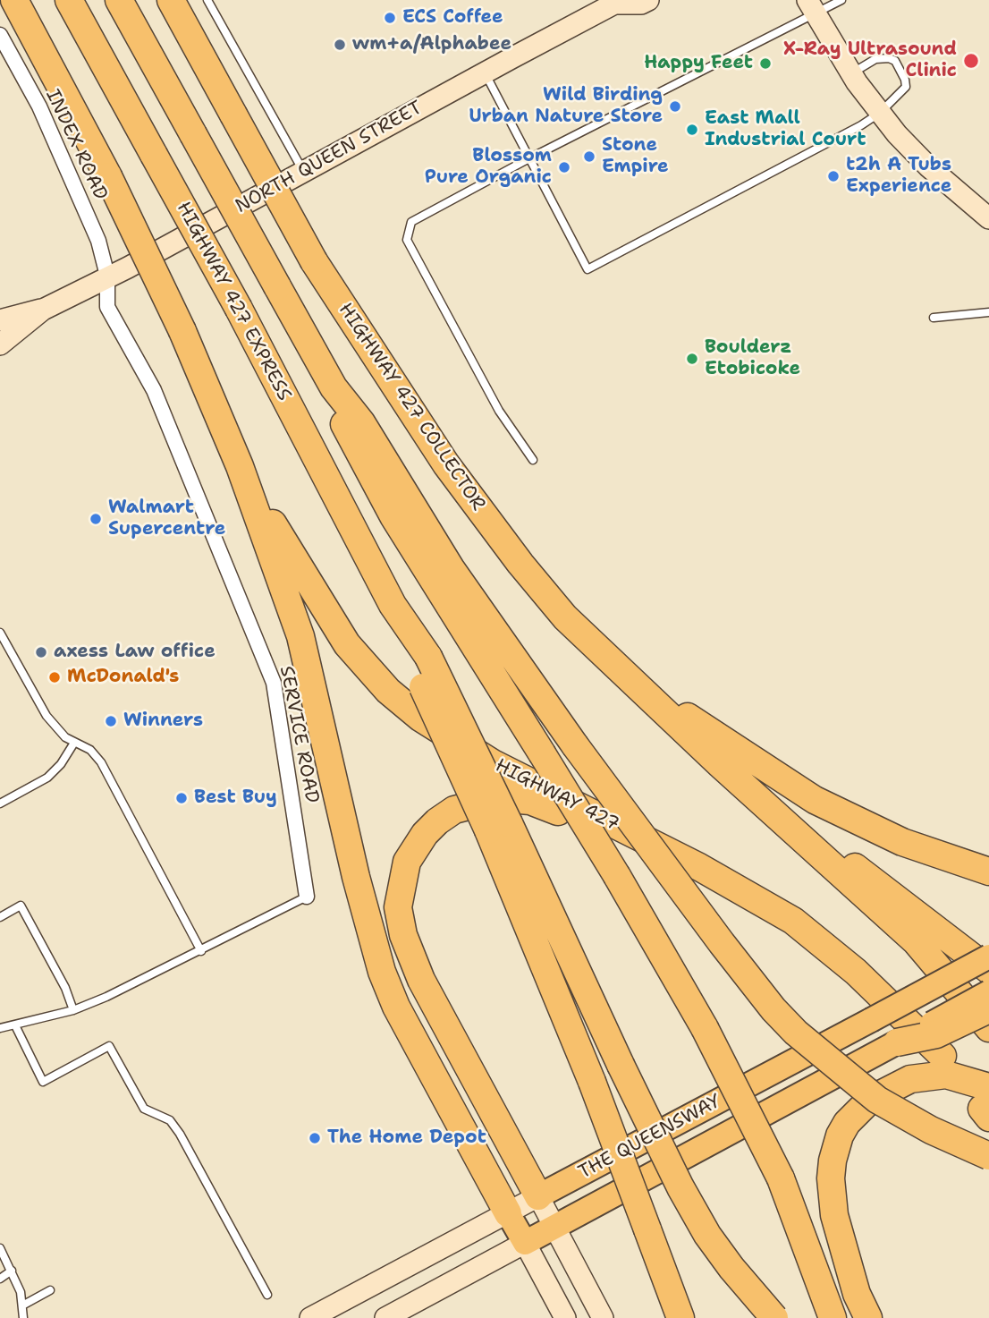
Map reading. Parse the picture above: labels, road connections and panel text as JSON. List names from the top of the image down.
{
  "streets": {
    "highway": ["HIGHWAY 427 EXPRESS", "HIGHWAY 427 COLLECTOR", "HIGHWAY 427"],
    "main road": ["NORTH QUEEN STREET", "THE QUEENSWAY"],
    "street": ["INDEX ROAD", "SERVICE ROAD"]
  },
  "crossings": [
    ["INDEX ROAD", "NORTH QUEEN STREET"],
    ["INDEX ROAD", "SERVICE ROAD"],
    ["NORTH QUEEN STREET", "SERVICE ROAD"]
  ],
  "places": [
    "ECS Coffee",
    "wm+a/Alphabee",
    "X-Ray Ultrasound Clinic",
    "Happy Feet",
    "Wild Birding Urban Nature Store",
    "East Mall Industrial Court",
    "Stone Empire",
    "Blossom Pure Organic",
    "t2h A Tubs Experience",
    "Boulderz Etobicoke",
    "Walmart Supercentre",
    "axess Law office",
    "McDonald's",
    "Winners",
    "Best Buy",
    "The Home Depot"
  ]
}
